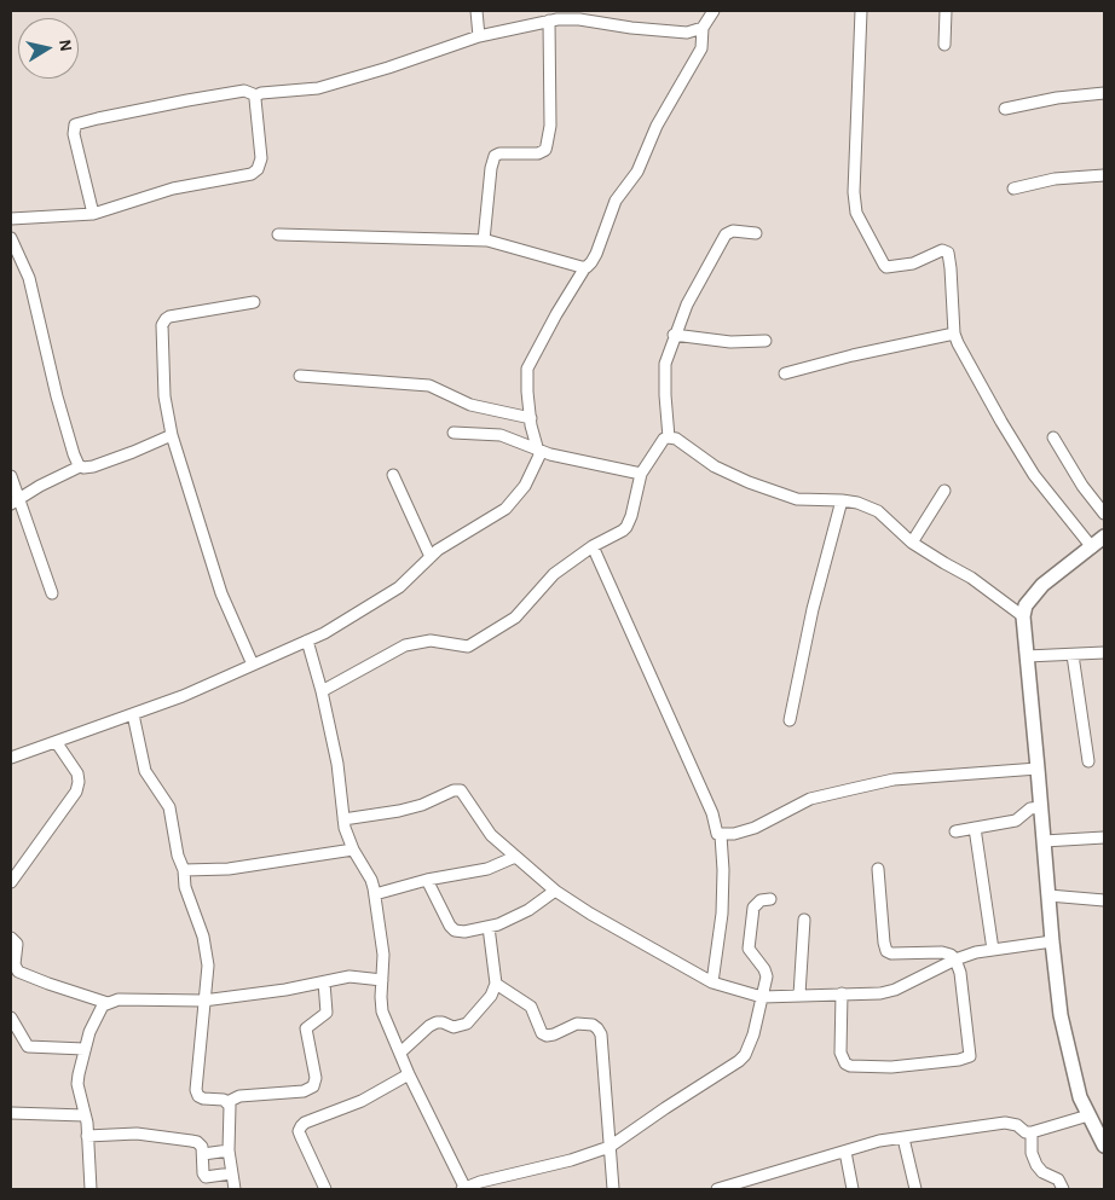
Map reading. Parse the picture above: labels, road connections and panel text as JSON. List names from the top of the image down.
{
  "north": "right"
}
